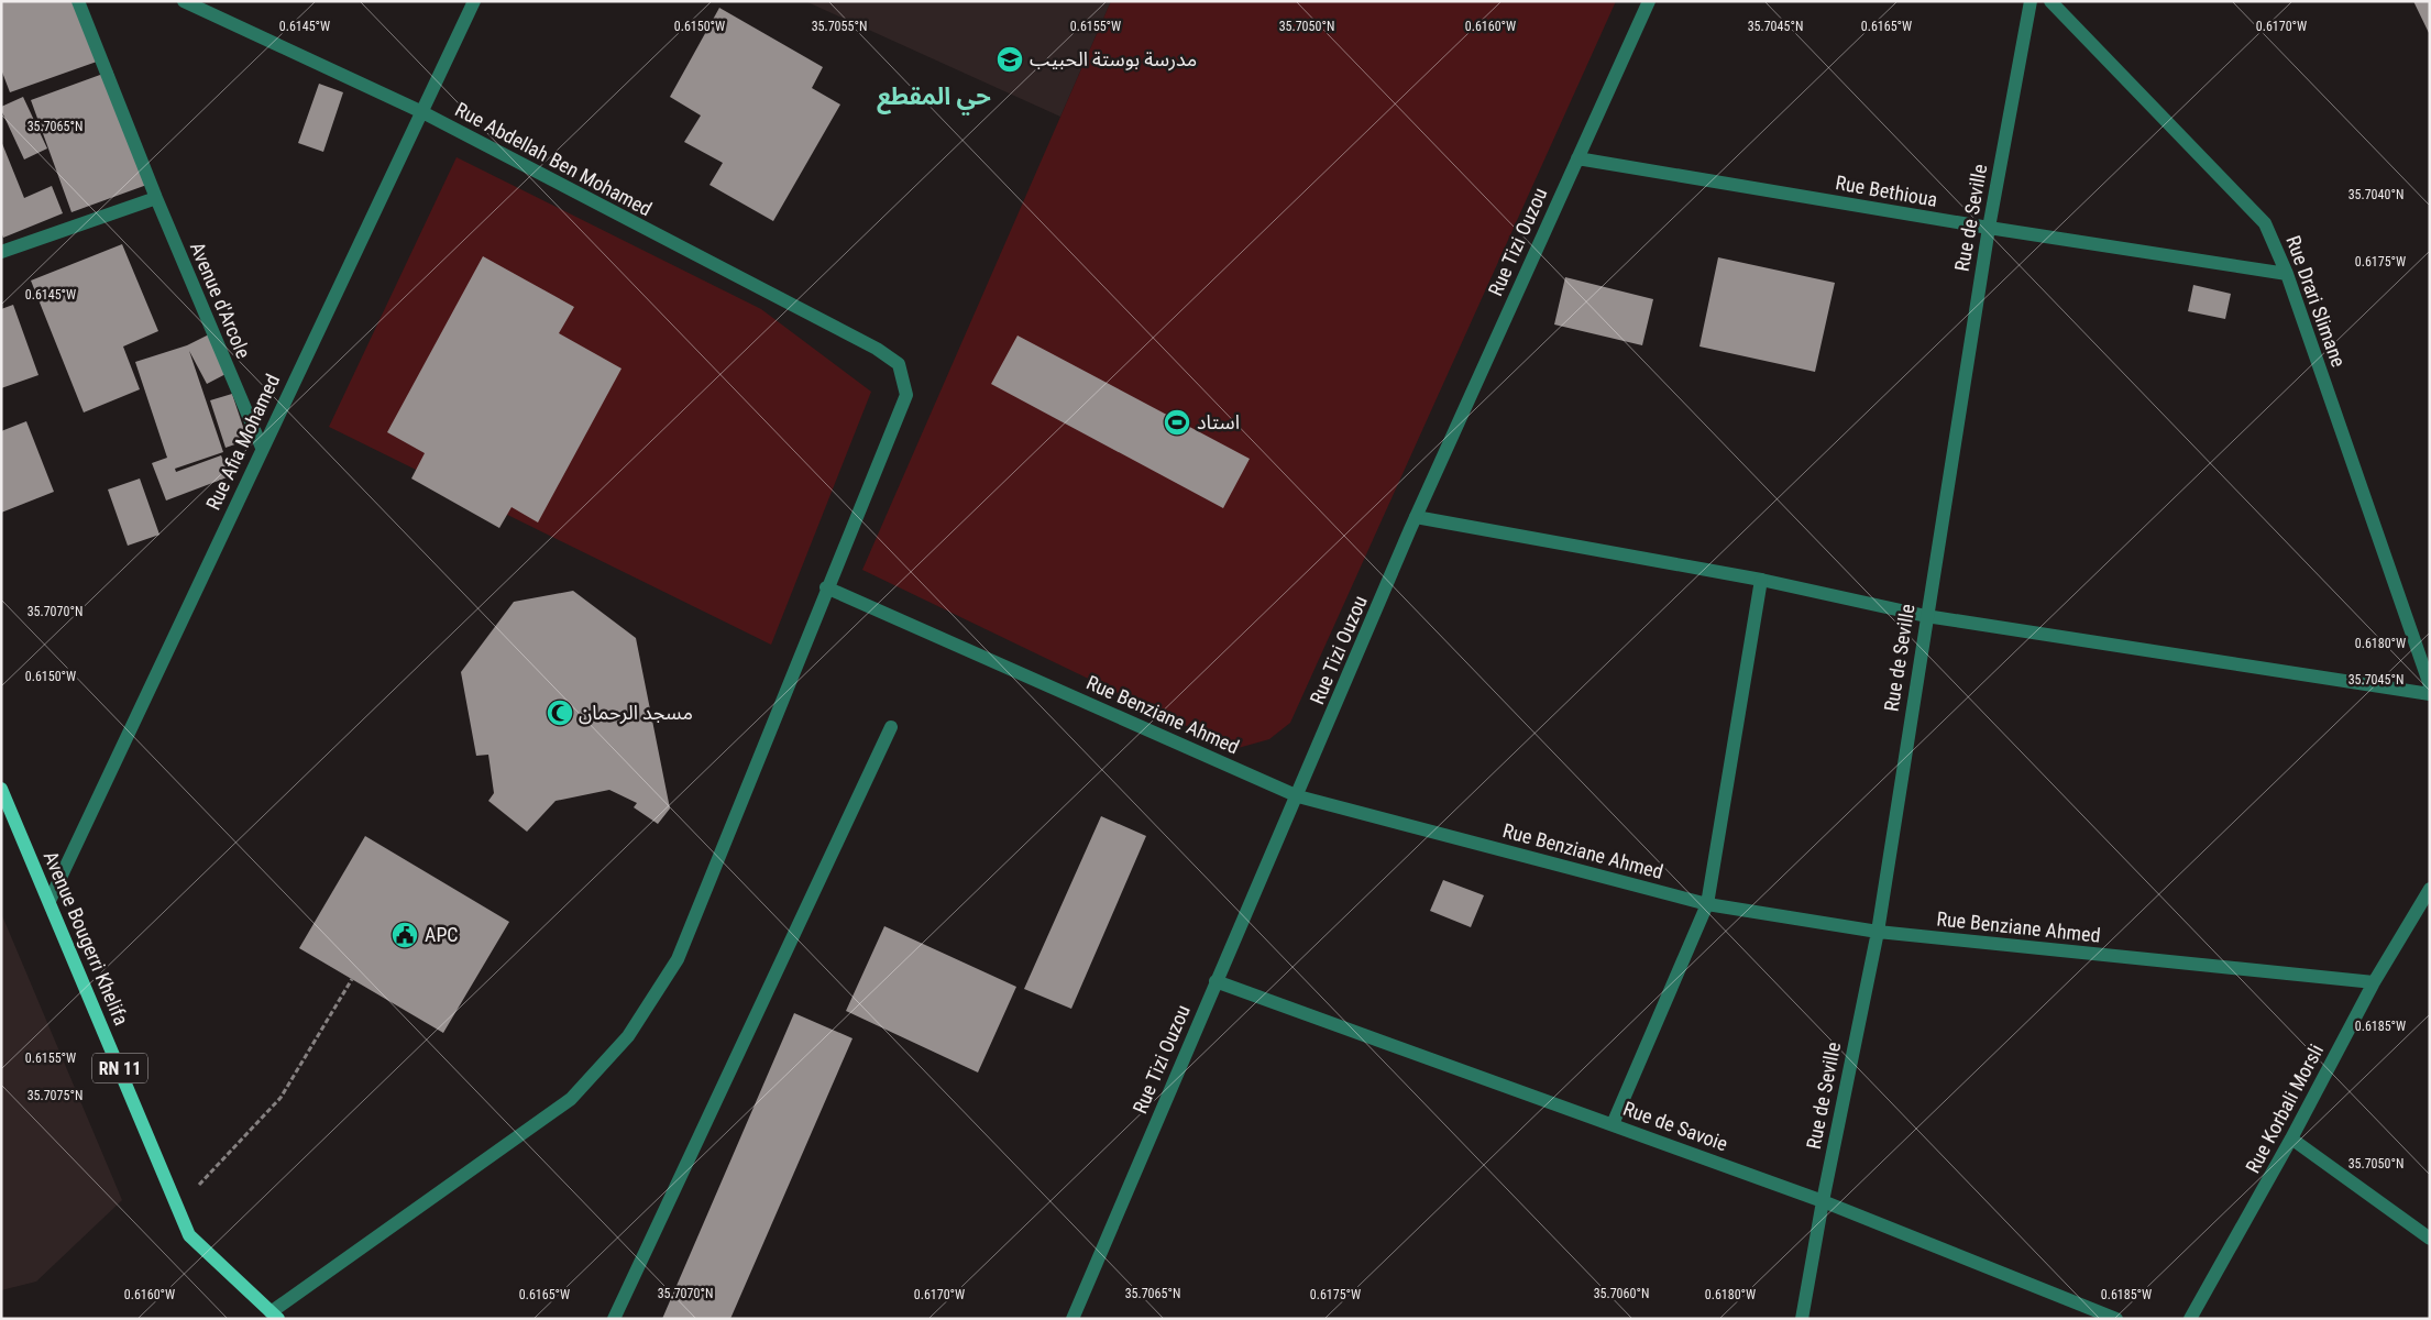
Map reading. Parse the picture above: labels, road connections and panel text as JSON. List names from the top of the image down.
{
  "streets": {
    "main road": ["Avenue Bougerri Khelifa", "RN 11"],
    "street": [
      "Rue Abdellah Ben Mohamed",
      "Rue Bethioua",
      "Rue de Seville",
      "Rue Tizi Ouzou",
      "Avenue d'Arcole",
      "Rue Drari Slimane",
      "Rue Afia Mohamed",
      "Rue Benziane Ahmed",
      "Rue Korbali Morsli",
      "Rue de Savoie"
    ]
  },
  "crossings": [
    ["Rue Abdellah Ben Mohamed", "Rue Afia Mohamed"],
    ["Rue Abdellah Ben Mohamed", "Rue Benziane Ahmed"],
    ["Rue Bethioua", "Rue de Seville"],
    ["Rue Bethioua", "Rue Tizi Ouzou"],
    ["Rue Bethioua", "Rue Drari Slimane"],
    ["Rue de Seville", "Rue Benziane Ahmed"],
    ["Rue de Seville", "Rue de Savoie"],
    ["Rue Tizi Ouzou", "Rue Benziane Ahmed"],
    ["Rue Tizi Ouzou", "Rue de Savoie"],
    ["Avenue d'Arcole", "Rue Afia Mohamed"],
    ["Rue Afia Mohamed", "Avenue Bougerri Khelifa"],
    ["Rue Benziane Ahmed", "Rue Korbali Morsli"]
  ],
  "districts": ["حي المقطع"],
  "places": {
    "school or university": ["مدرسة بوستة الحبيب"],
    "sports": ["استاد"],
    "mosque": ["مسجد الرحمان"],
    "public building": ["APC"]
  },
  "coordinates": [
    "0.6145°W",
    "0.6150°W",
    "0.6155°W",
    "0.6160°W",
    "0.6165°W",
    "0.6170°W",
    "35.7055°N",
    "35.7050°N",
    "35.7045°N",
    "35.7065°N",
    "35.7040°N",
    "0.6175°W",
    "35.7070°N",
    "0.6180°W",
    "0.6185°W",
    "35.7075°N",
    "35.7060°N"
  ]
}
